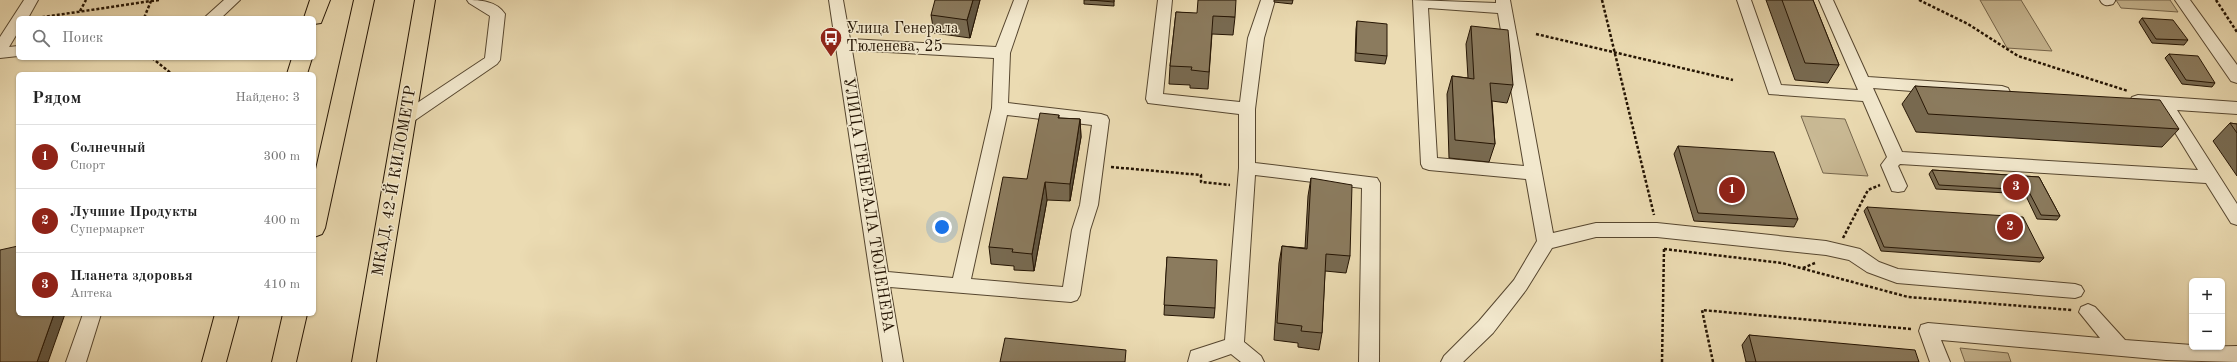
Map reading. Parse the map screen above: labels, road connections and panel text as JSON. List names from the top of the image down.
{
  "streets": {
    "highway": ["МКАД, 42-Й КИЛОМЕТР"],
    "street": ["УЛИЦА ГЕНЕРАЛА ТЮЛЕНЕВА"]
  },
  "places": {
    "bus stop": ["Улица Генерала Тюленева, 25"]
  },
  "page": {
    "search": "Поиск",
    "heading": ["Рядом", "Найдено: 3"],
    "list": [
      {
        "mark": "1",
        "name": "Солнечный",
        "note": "Спорт",
        "value": "300 m"
      },
      {
        "mark": "2",
        "name": "Лучшие Продукты",
        "note": "Супермаркет",
        "value": "400 m"
      },
      {
        "mark": "3",
        "name": "Планета здоровья",
        "note": "Аптека",
        "value": "410 m"
      }
    ],
    "pins": ["3", "1", "2"],
    "map_buttons": ["+", "−"]
  }
}
